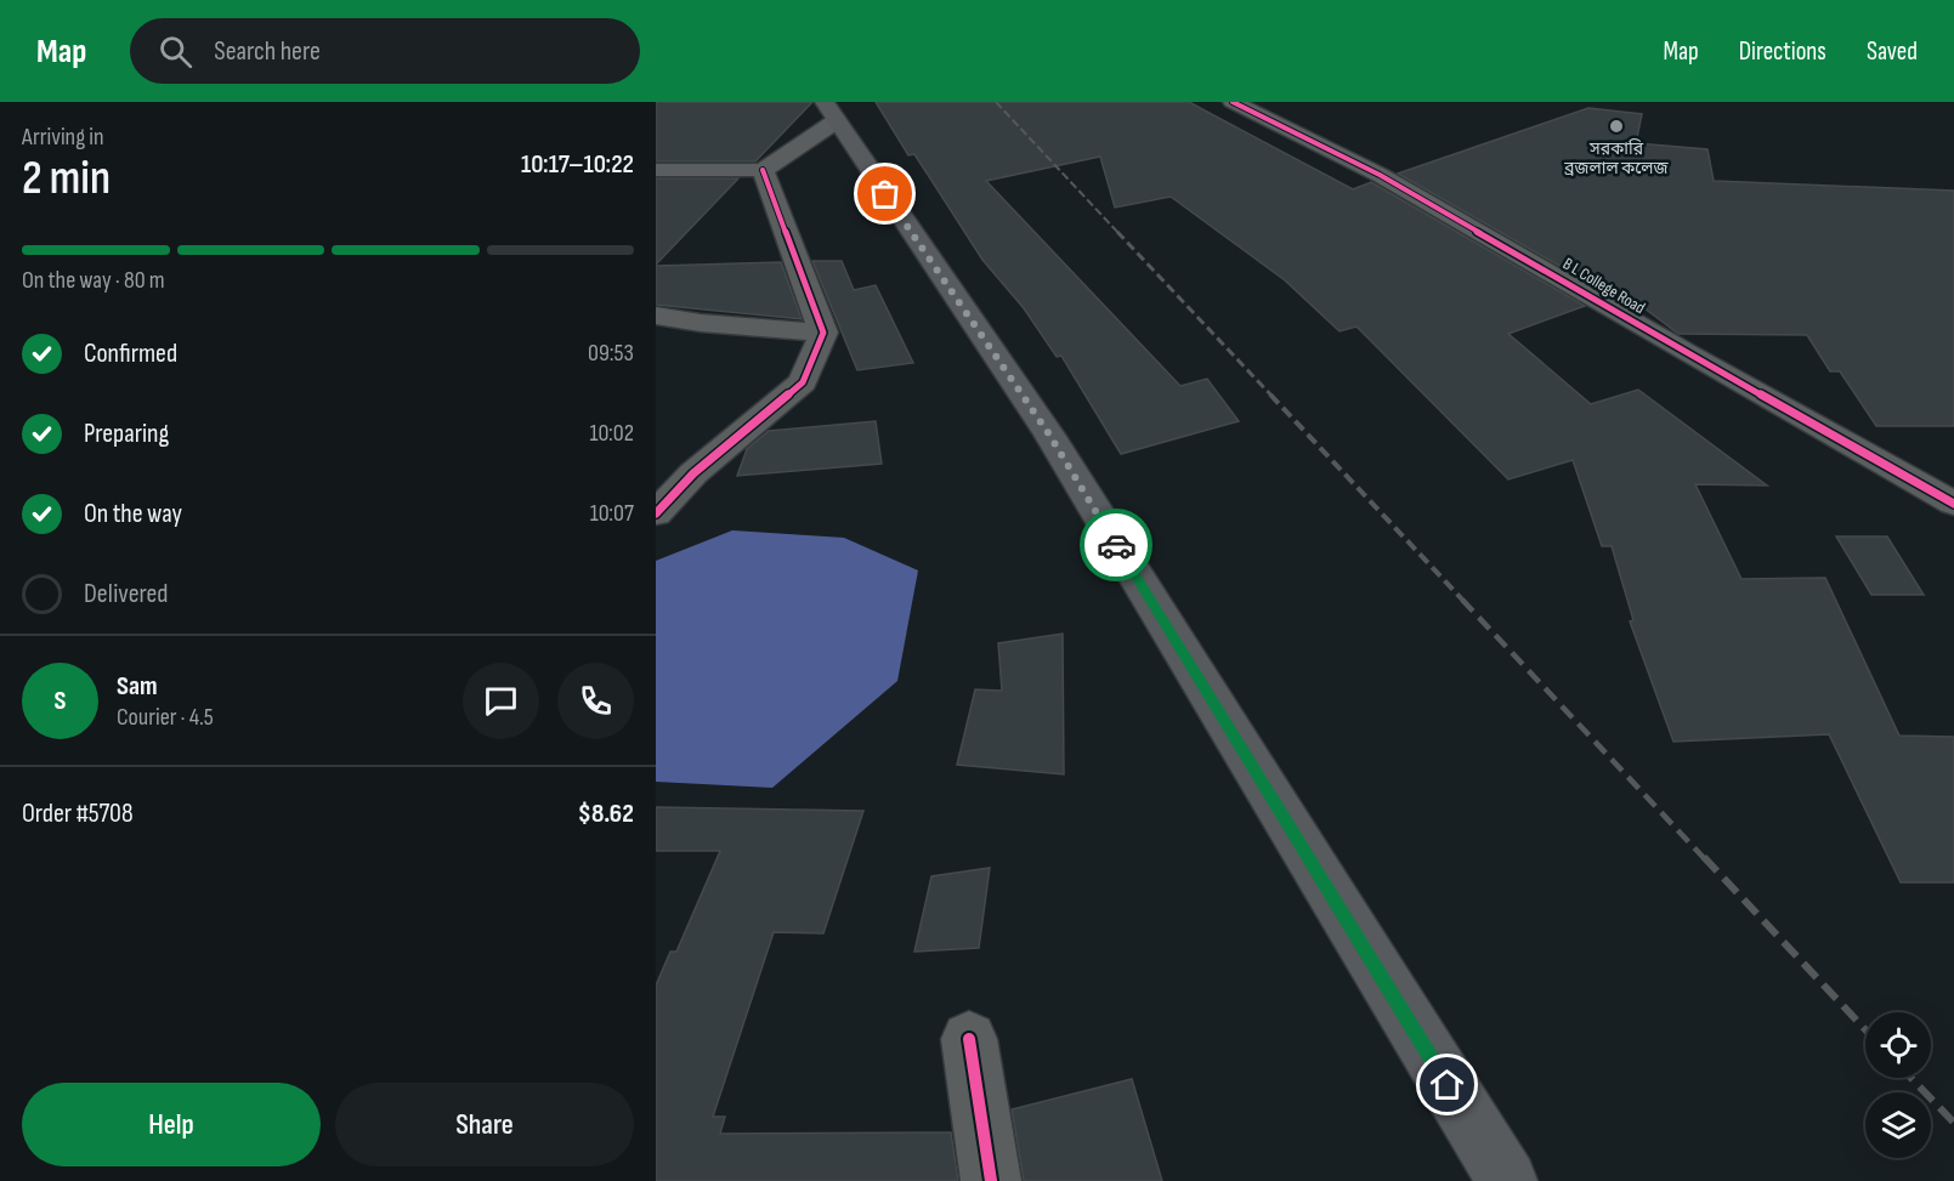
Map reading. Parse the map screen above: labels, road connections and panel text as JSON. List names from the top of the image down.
{
  "streets": {
    "street": ["B L College Road"]
  },
  "places": ["সরকারি ব্রজলাল কলেজ"],
  "page": {
    "header": "Map",
    "search": "Search here",
    "nav": ["Map", "Directions", "Saved"],
    "heading": ["2 min", "Arriving in", "10:17–10:22"],
    "panel": [
      "Sam",
      "Courier · 4.5",
      "Order #5708",
      "$8.62"
    ],
    "bar": "On the way · 80 m",
    "list": [
      ["Confirmed", "09:53"],
      ["Preparing", "10:02"],
      ["On the way", "10:07"],
      "Delivered"
    ],
    "round": "S",
    "buttons": ["Help", "Share"]
  }
}
